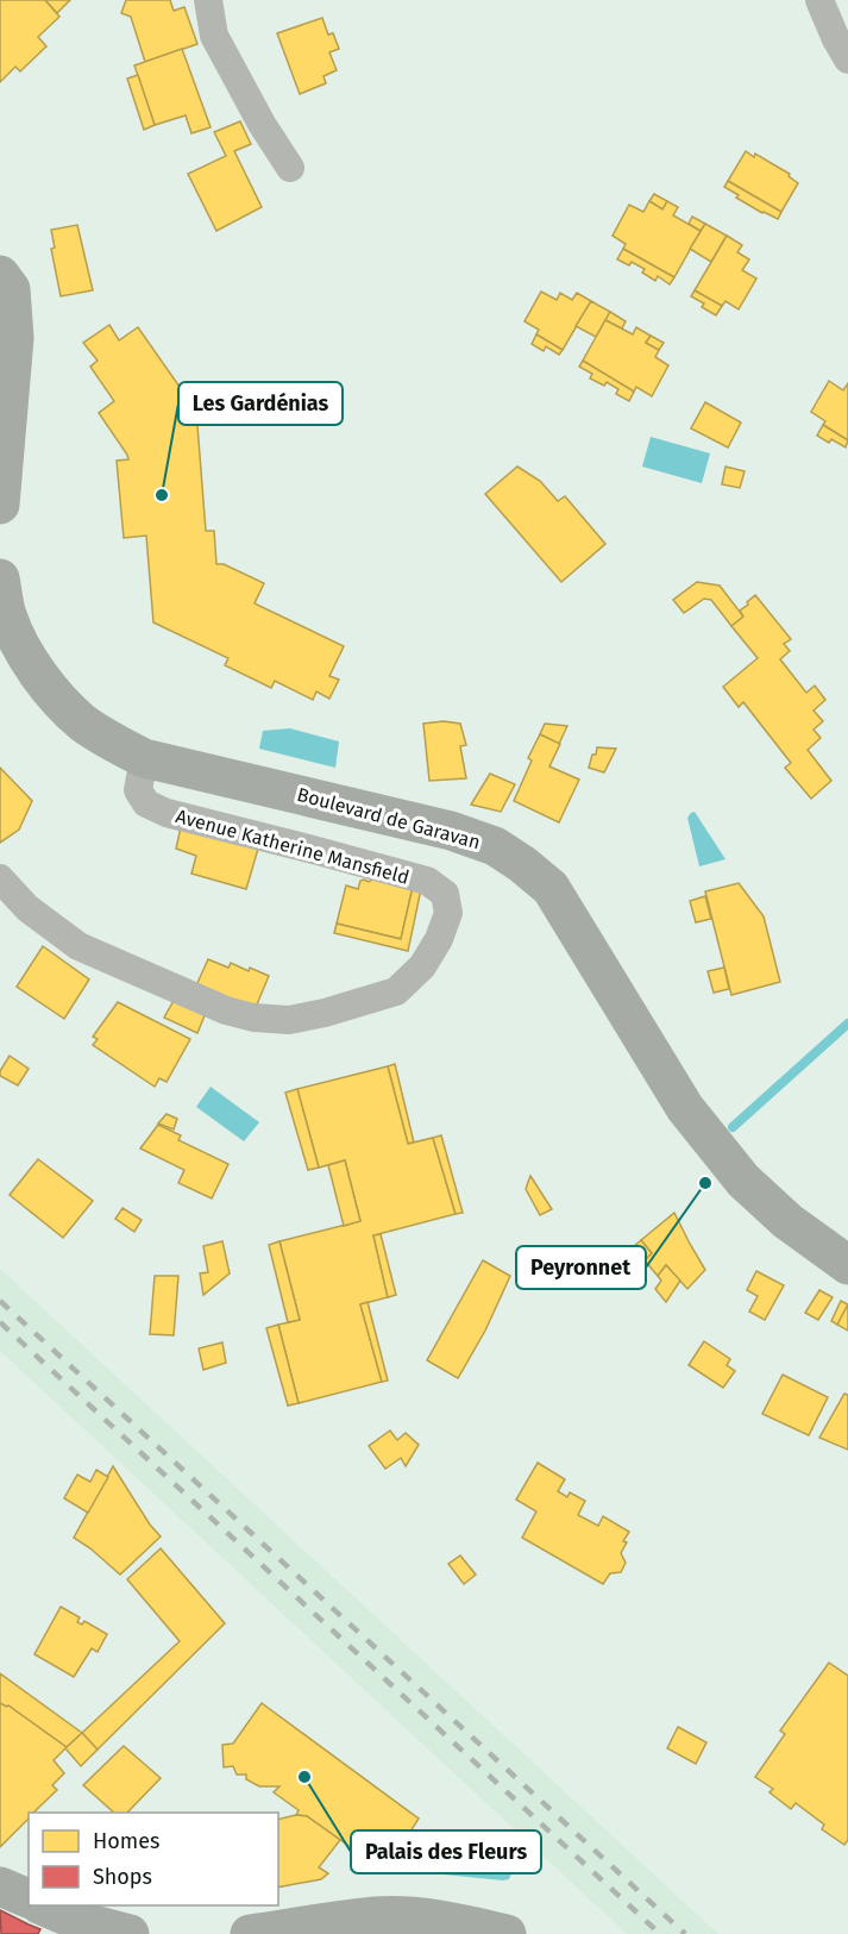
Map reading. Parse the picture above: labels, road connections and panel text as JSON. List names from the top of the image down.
{
  "streets": {
    "street": ["Boulevard de Garavan", "Avenue Katherine Mansfield"]
  },
  "crossings": [
    ["Boulevard de Garavan", "Avenue Katherine Mansfield"]
  ],
  "places": ["Les Gardénias", "Peyronnet", "Palais des Fleurs"],
  "legend": ["Homes", "Shops"]
}
